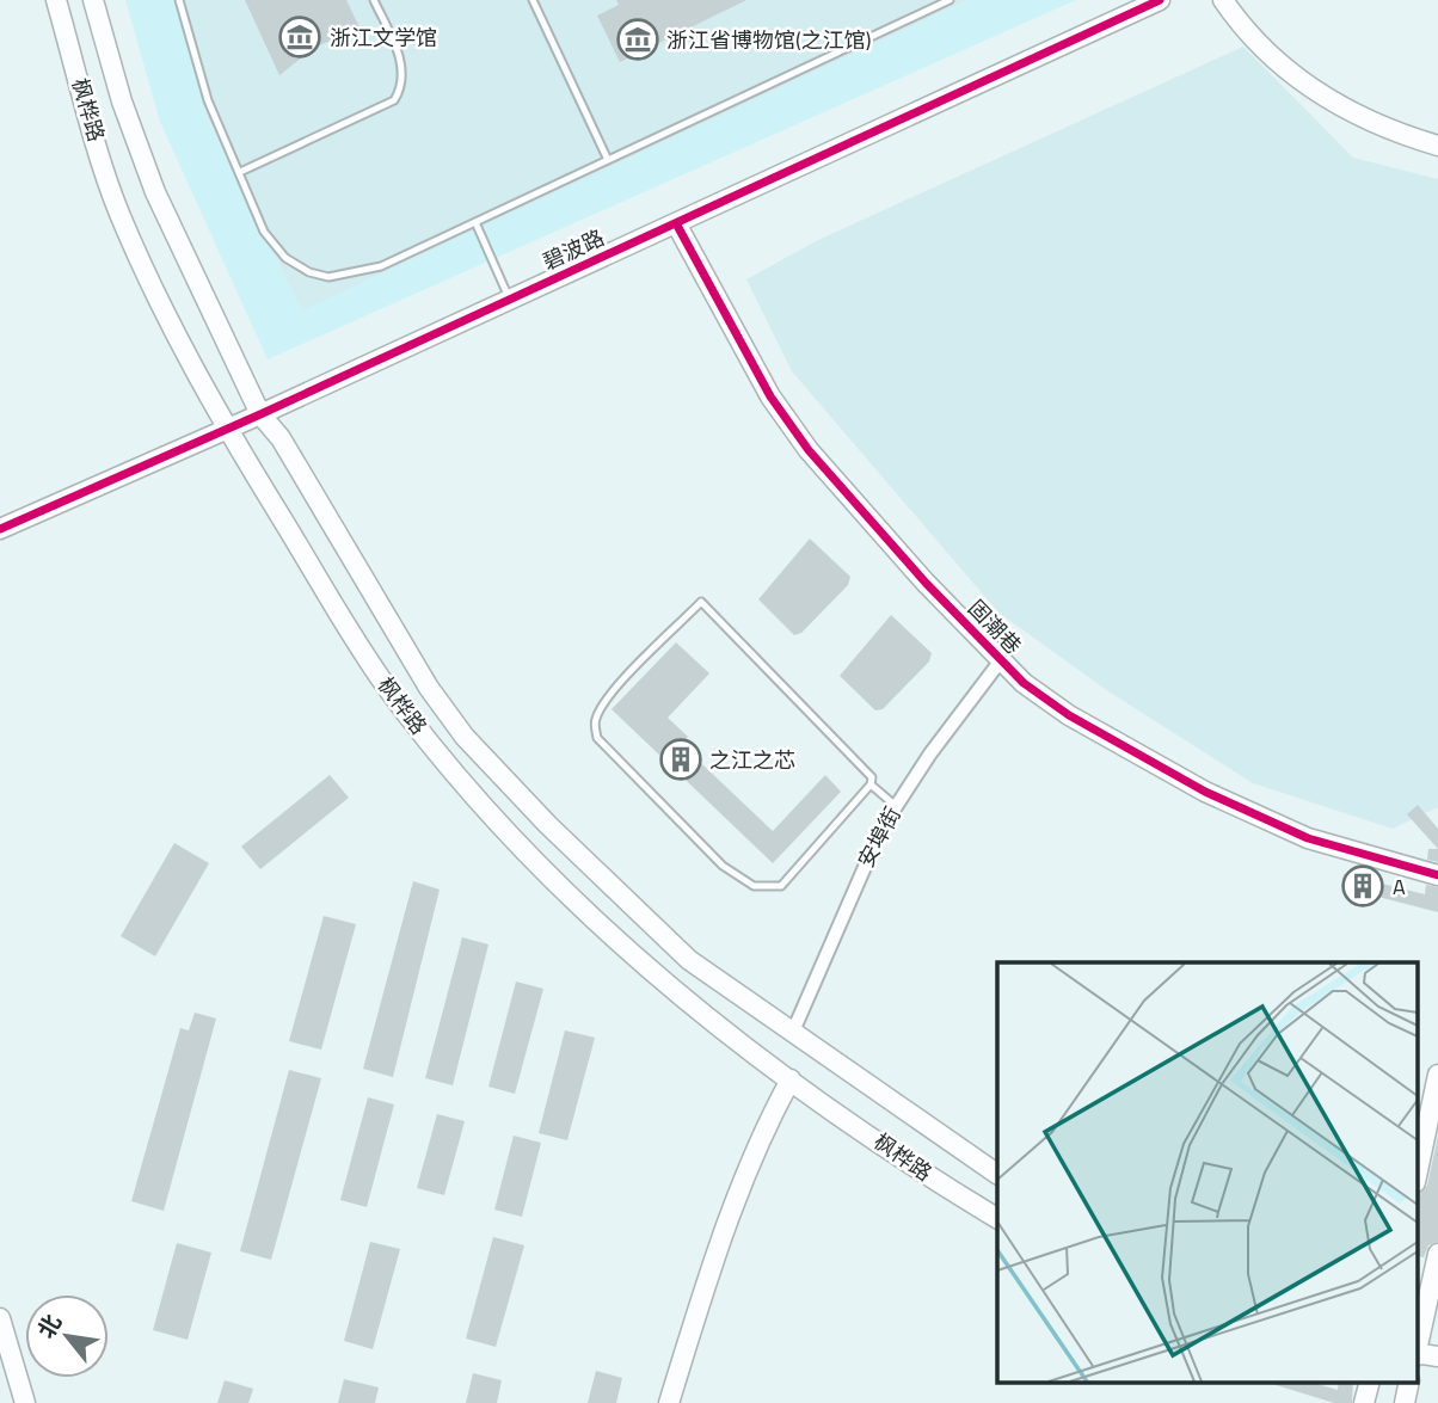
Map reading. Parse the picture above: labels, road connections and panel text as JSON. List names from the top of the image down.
{
  "streets": {
    "main road": ["枫桦路", "碧波路", "固潮巷"],
    "street": ["安埠街"]
  },
  "crossings": [
    ["枫桦路", "碧波路"],
    ["枫桦路", "安埠街"],
    ["碧波路", "固潮巷"],
    ["固潮巷", "安埠街"]
  ],
  "places": {
    "museum": ["浙江文学馆", "浙江省博物馆(之江馆)"],
    "building": ["之江之芯", "A"]
  },
  "north": "top left"
}
